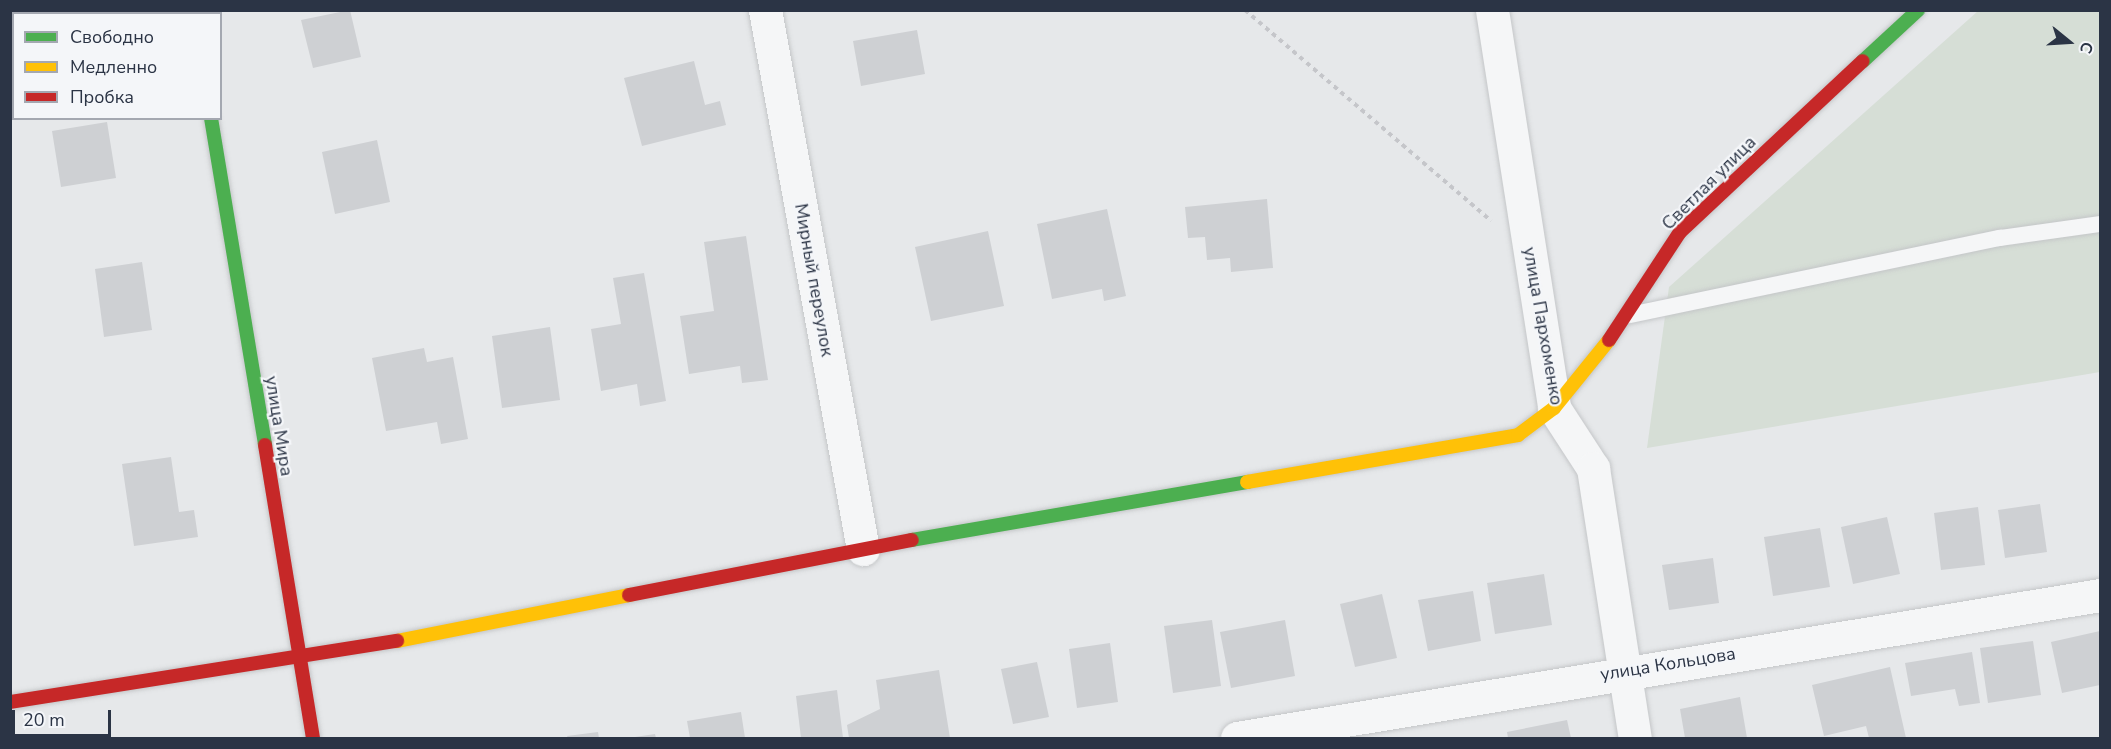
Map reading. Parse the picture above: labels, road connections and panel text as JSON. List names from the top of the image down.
{
  "streets": {
    "street": [
      "Светлая улица",
      "Мирный переулок",
      "улица Пархоменко",
      "улица Мира",
      "улица Кольцова"
    ]
  },
  "crossings": [
    ["Светлая улица", "Мирный переулок"],
    ["Светлая улица", "улица Пархоменко"],
    ["Светлая улица", "улица Мира"],
    ["улица Пархоменко", "улица Кольцова"]
  ],
  "legend": ["Свободно", "Медленно", "Пробка"],
  "scale_bar": "20 m",
  "north": "right"
}
